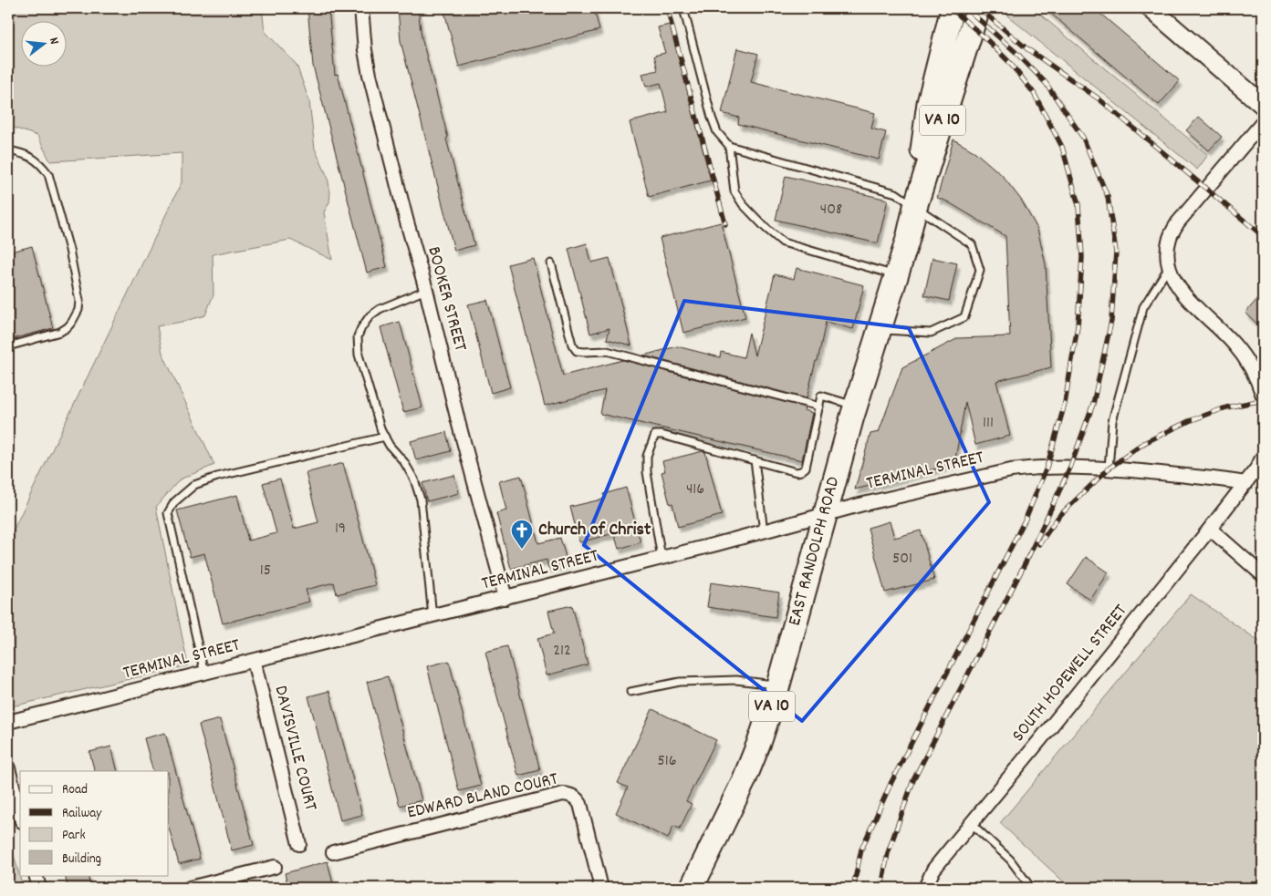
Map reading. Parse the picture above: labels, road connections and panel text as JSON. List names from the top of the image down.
{
  "streets": {
    "highway": ["VA 10", "EAST RANDOLPH ROAD"],
    "street": [
      "BOOKER STREET",
      "TERMINAL STREET",
      "SOUTH HOPEWELL STREET",
      "DAVISVILLE COURT",
      "EDWARD BLAND COURT"
    ]
  },
  "crossings": [
    ["BOOKER STREET", "TERMINAL STREET"],
    ["TERMINAL STREET", "EAST RANDOLPH ROAD"],
    ["TERMINAL STREET", "SOUTH HOPEWELL STREET"],
    ["TERMINAL STREET", "DAVISVILLE COURT"]
  ],
  "places": {
    "church": ["Church of Christ"]
  },
  "house_numbers": [
    "408",
    "111",
    "416",
    "19",
    "501",
    "15",
    "212",
    "516"
  ],
  "legend": [
    "Road",
    "Railway",
    "Park",
    "Building"
  ],
  "north": "right"
}
